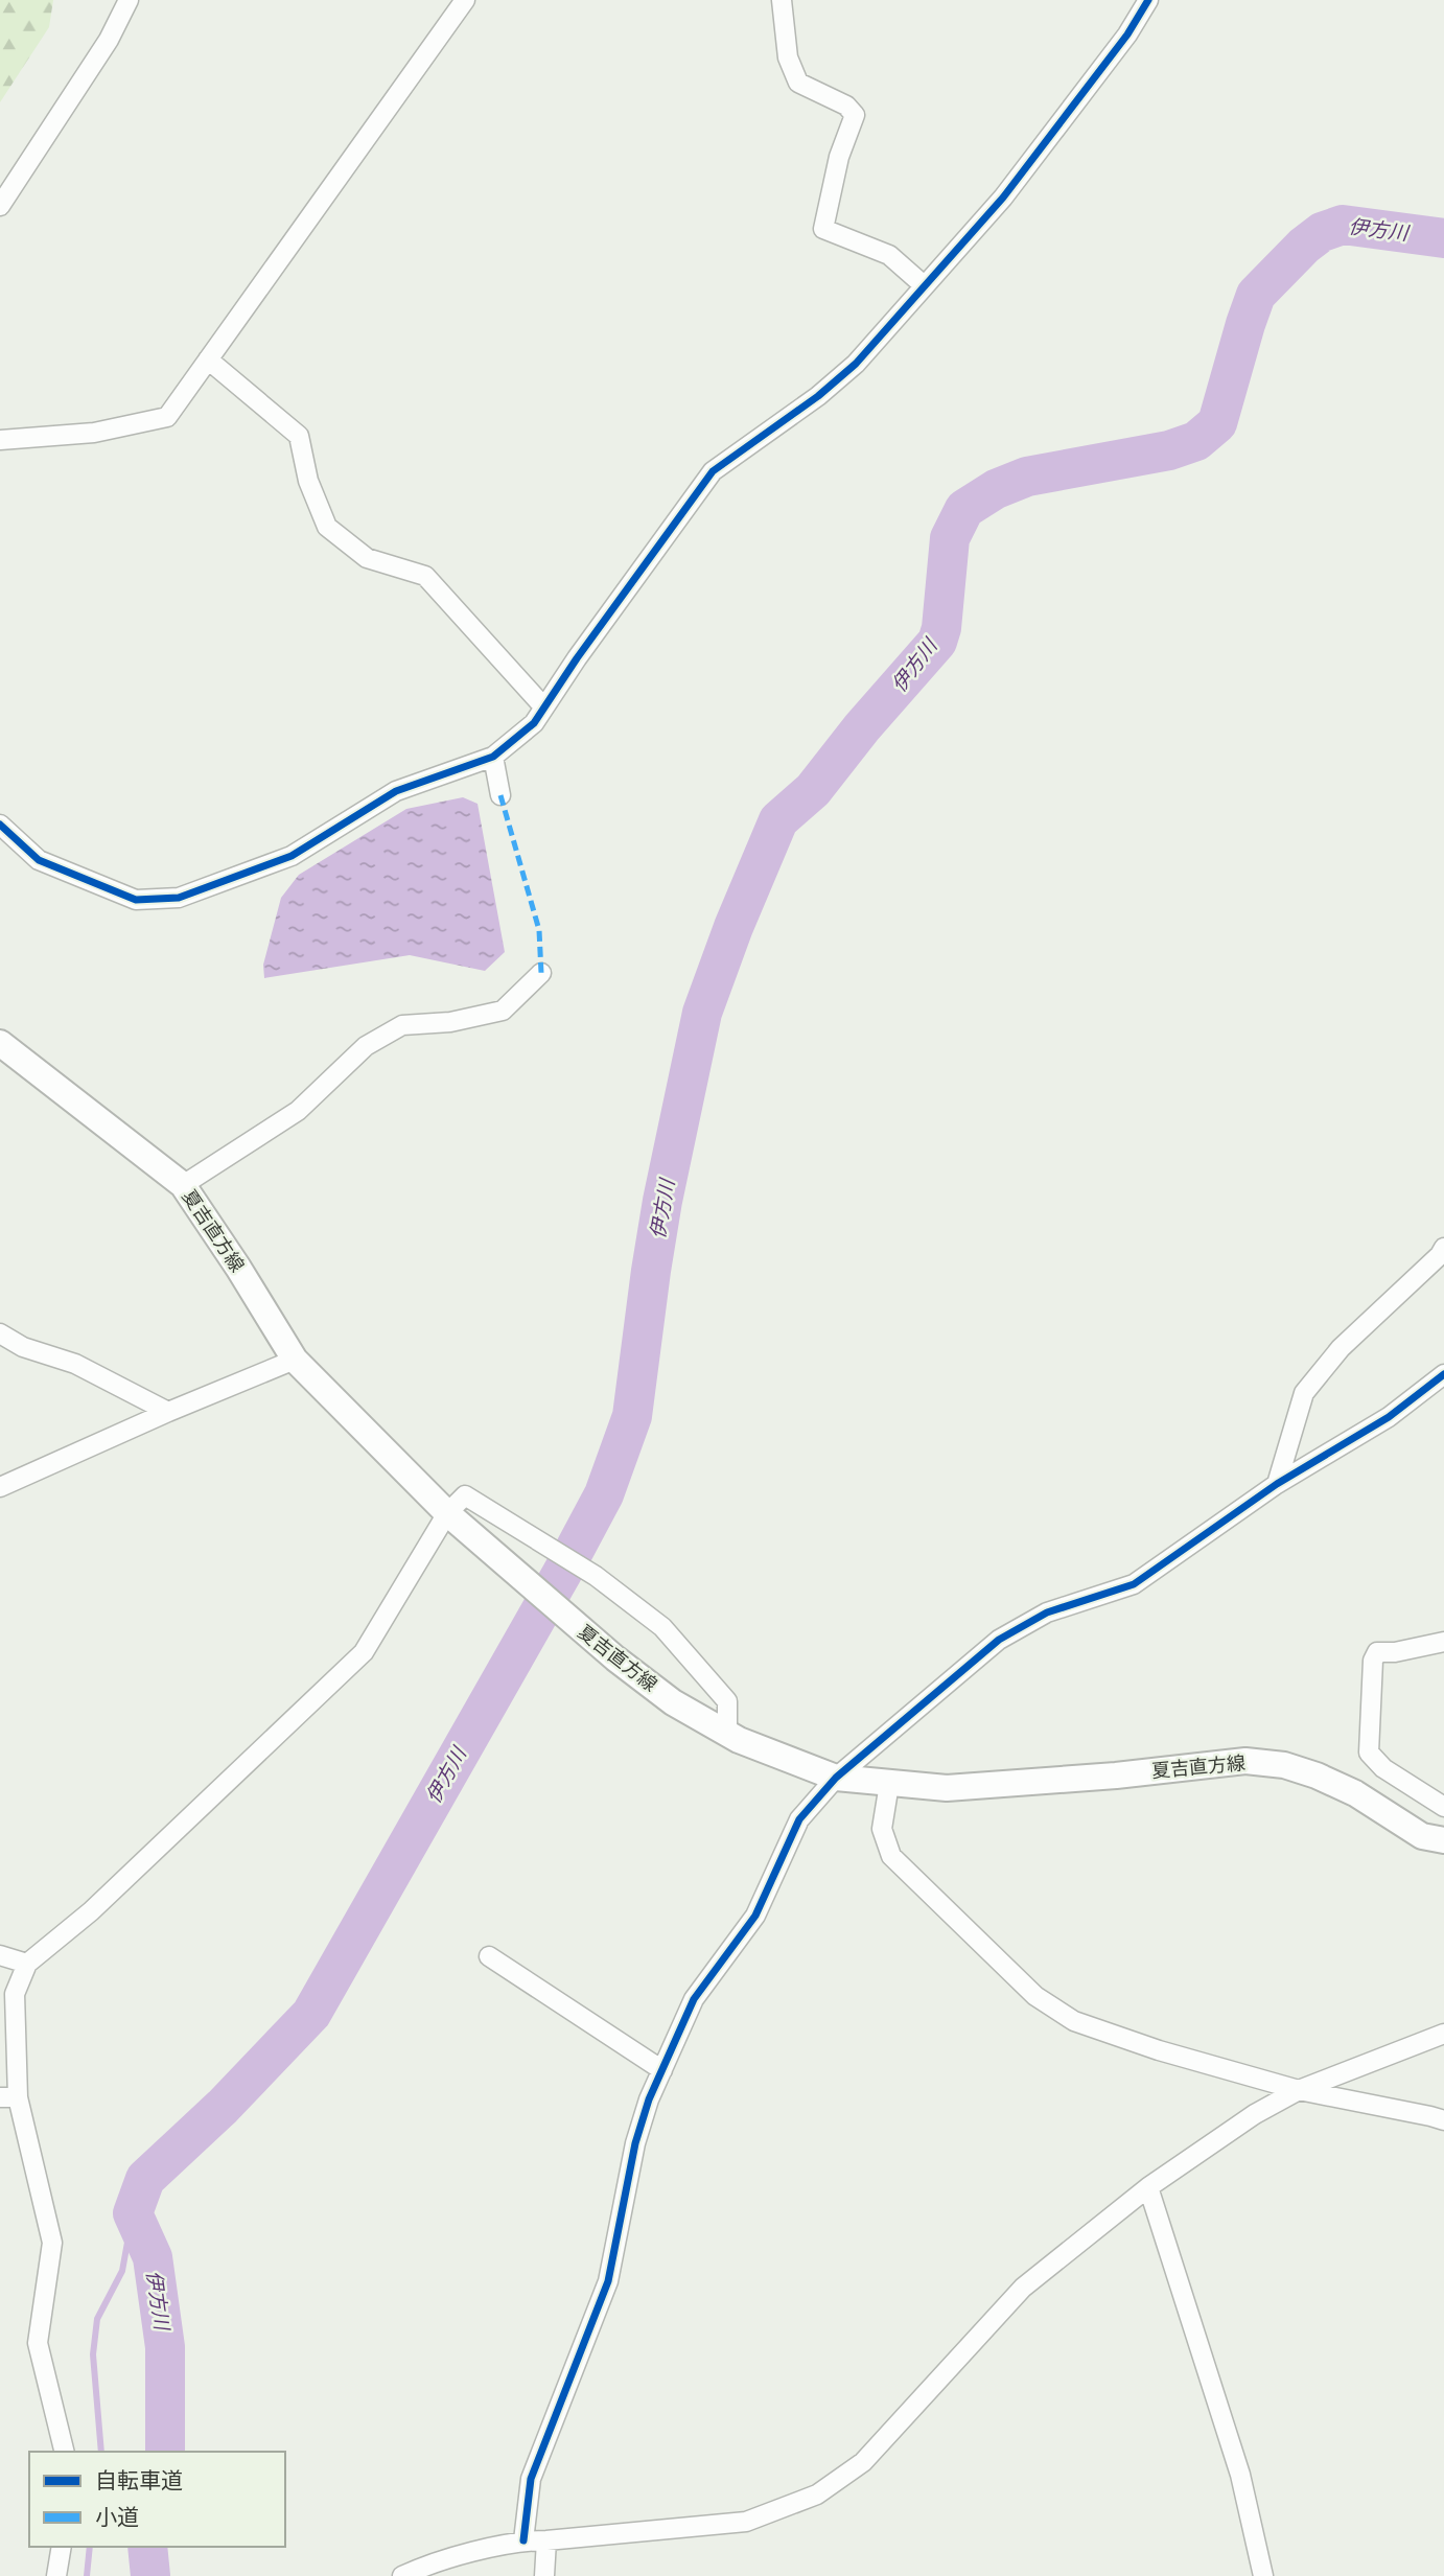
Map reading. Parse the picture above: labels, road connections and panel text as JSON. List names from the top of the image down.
{
  "streets": {
    "main road": ["夏吉直方線"]
  },
  "water": ["伊方川"],
  "legend": ["自転車道", "小道"]
}
